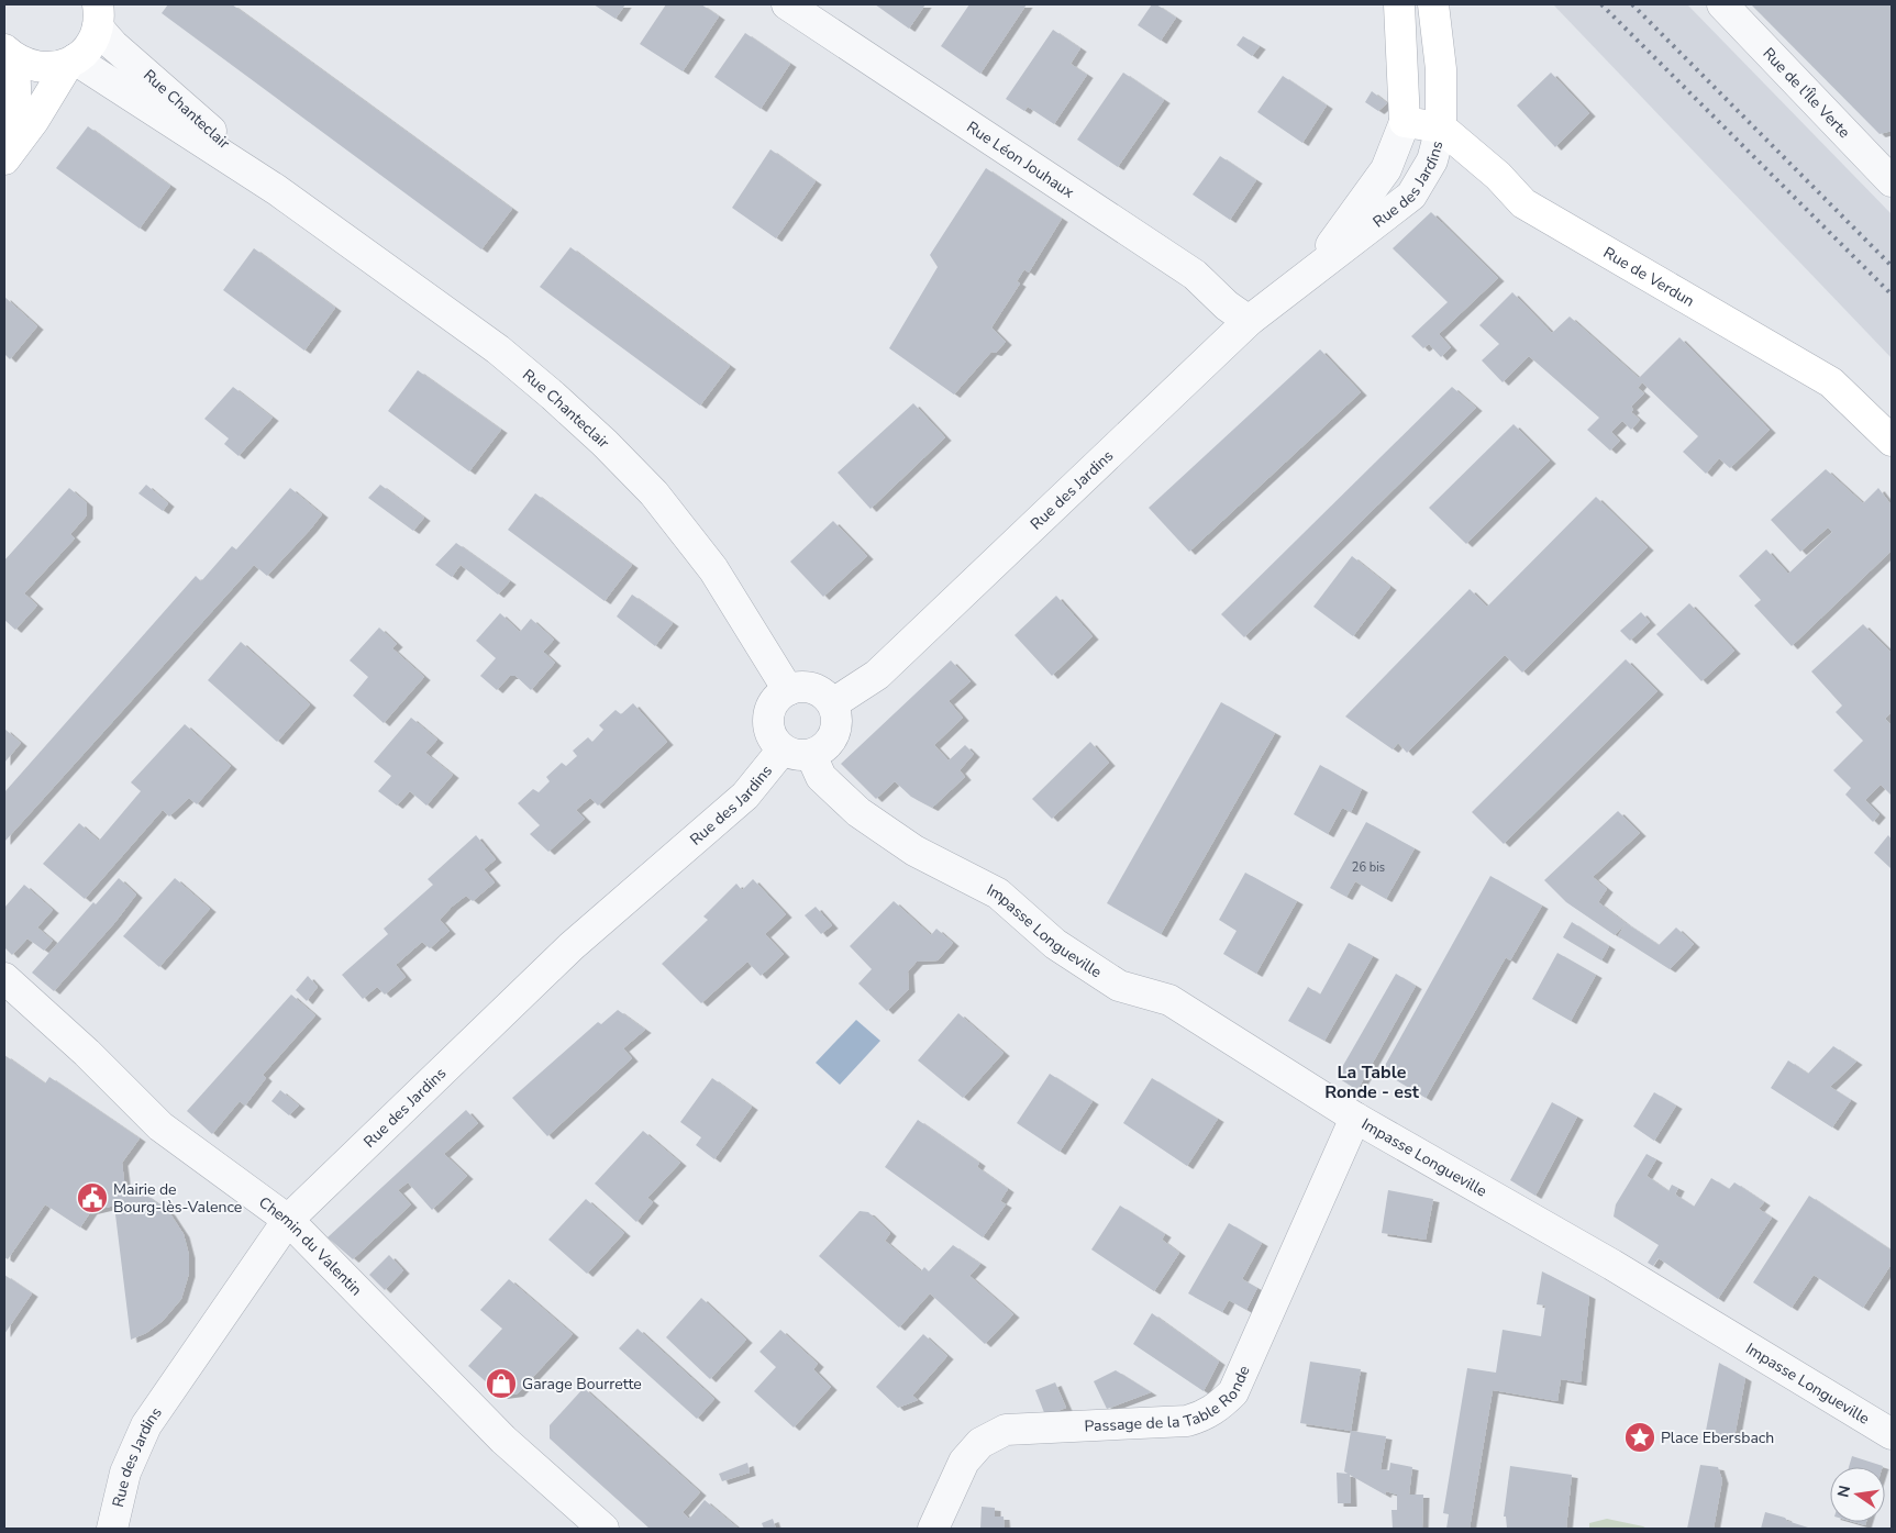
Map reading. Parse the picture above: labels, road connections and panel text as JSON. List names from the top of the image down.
{
  "streets": {
    "main road": ["Rue de Verdun"],
    "street": [
      "Rue de l'Île Verte",
      "Rue Chanteclair",
      "Rue Léon Jouhaux",
      "Rue des Jardins",
      "Impasse Longueville",
      "Chemin du Valentin",
      "Passage de la Table Ronde"
    ]
  },
  "crossings": [
    ["Rue Chanteclair", "Rue des Jardins"],
    ["Rue Chanteclair", "Impasse Longueville"],
    ["Rue Léon Jouhaux", "Rue des Jardins"],
    ["Rue des Jardins", "Rue de Verdun"],
    ["Rue des Jardins", "Impasse Longueville"],
    ["Rue des Jardins", "Chemin du Valentin"],
    ["Impasse Longueville", "Passage de la Table Ronde"]
  ],
  "districts": ["La Table Ronde - est"],
  "places": {
    "public building": ["Mairie de Bourg-lès-Valence"],
    "shop": ["Garage Bourrette"],
    "place": ["Place Ebersbach"]
  },
  "house_numbers": ["26 bis"],
  "north": "left"
}
